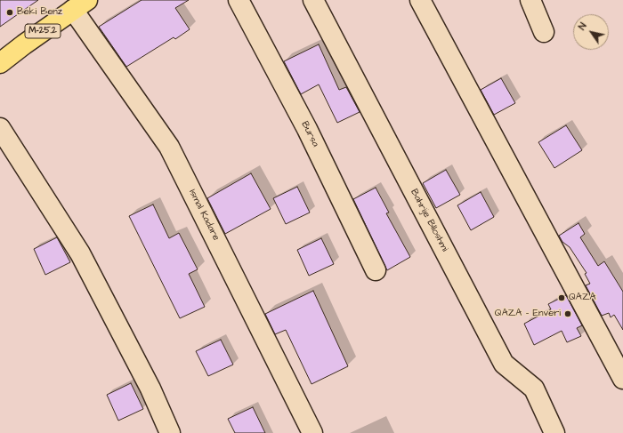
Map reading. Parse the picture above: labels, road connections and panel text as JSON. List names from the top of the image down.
{
  "streets": {
    "main road": ["M-25.2"],
    "street": ["Bursa", "Ismal Kadare", "Bahrije Blloshmi"]
  },
  "crossings": [
    ["M-25.2", "Ismal Kadare"]
  ],
  "places": ["Beki Benz", "QAZA", "QAZA - Enveri"],
  "north": "top left"
}
